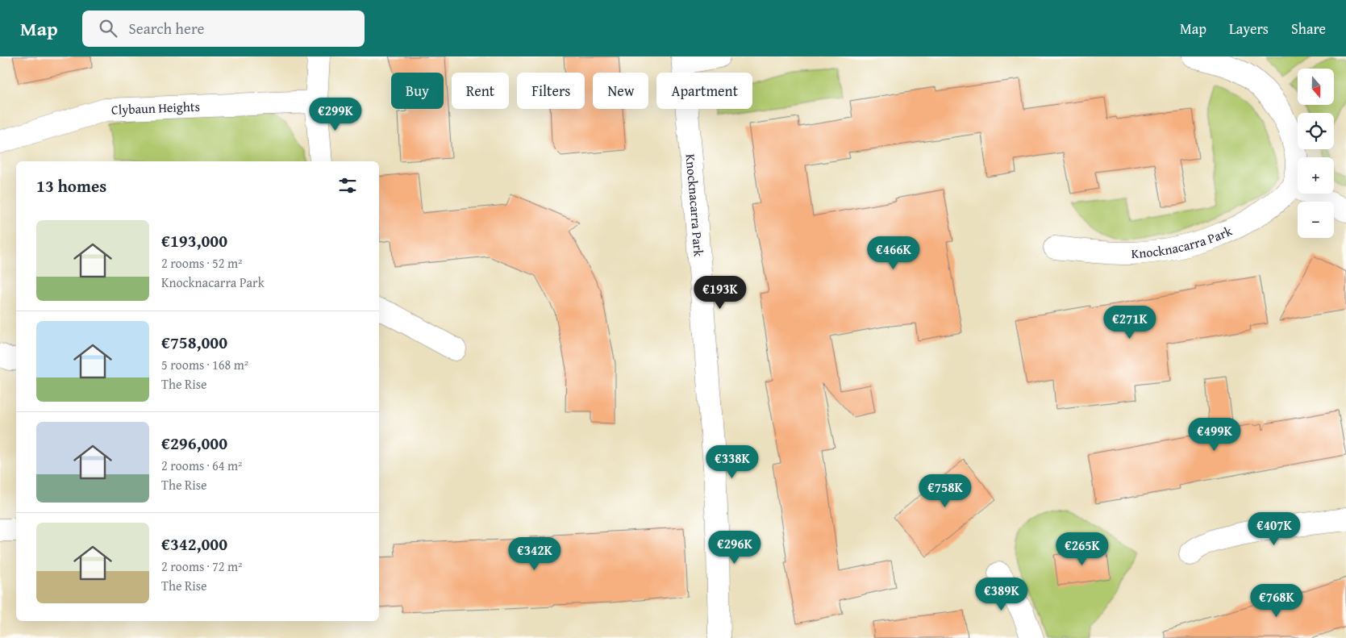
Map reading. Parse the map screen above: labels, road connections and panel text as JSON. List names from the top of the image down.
{
  "streets": {
    "street": ["Clybaun Heights", "Knocknacarra Park"]
  },
  "north": "bottom",
  "page": {
    "header": "Map",
    "search": "Search here",
    "nav": ["Map", "Layers", "Share"],
    "map_buttons": ["+", "−"],
    "chip": [
      "Buy",
      "Rent",
      "Filters",
      "New",
      "Apartment"
    ],
    "price": [
      "€299K",
      "€466K",
      "€193K",
      "€271K",
      "€499K",
      "€338K",
      "€758K",
      "€407K",
      "€296K",
      "€265K",
      "€342K",
      "€389K",
      "€768K"
    ],
    "heading": "13 homes",
    "list": [
      {
        "name": "€193,000",
        "note": "2 rooms · 52 m² · Knocknacarra Park"
      },
      {
        "name": "€758,000",
        "note": "5 rooms · 168 m² · The Rise"
      },
      {
        "name": "€296,000",
        "note": "2 rooms · 64 m² · The Rise"
      },
      {
        "name": "€342,000",
        "note": "2 rooms · 72 m² · The Rise"
      }
    ]
  }
}
